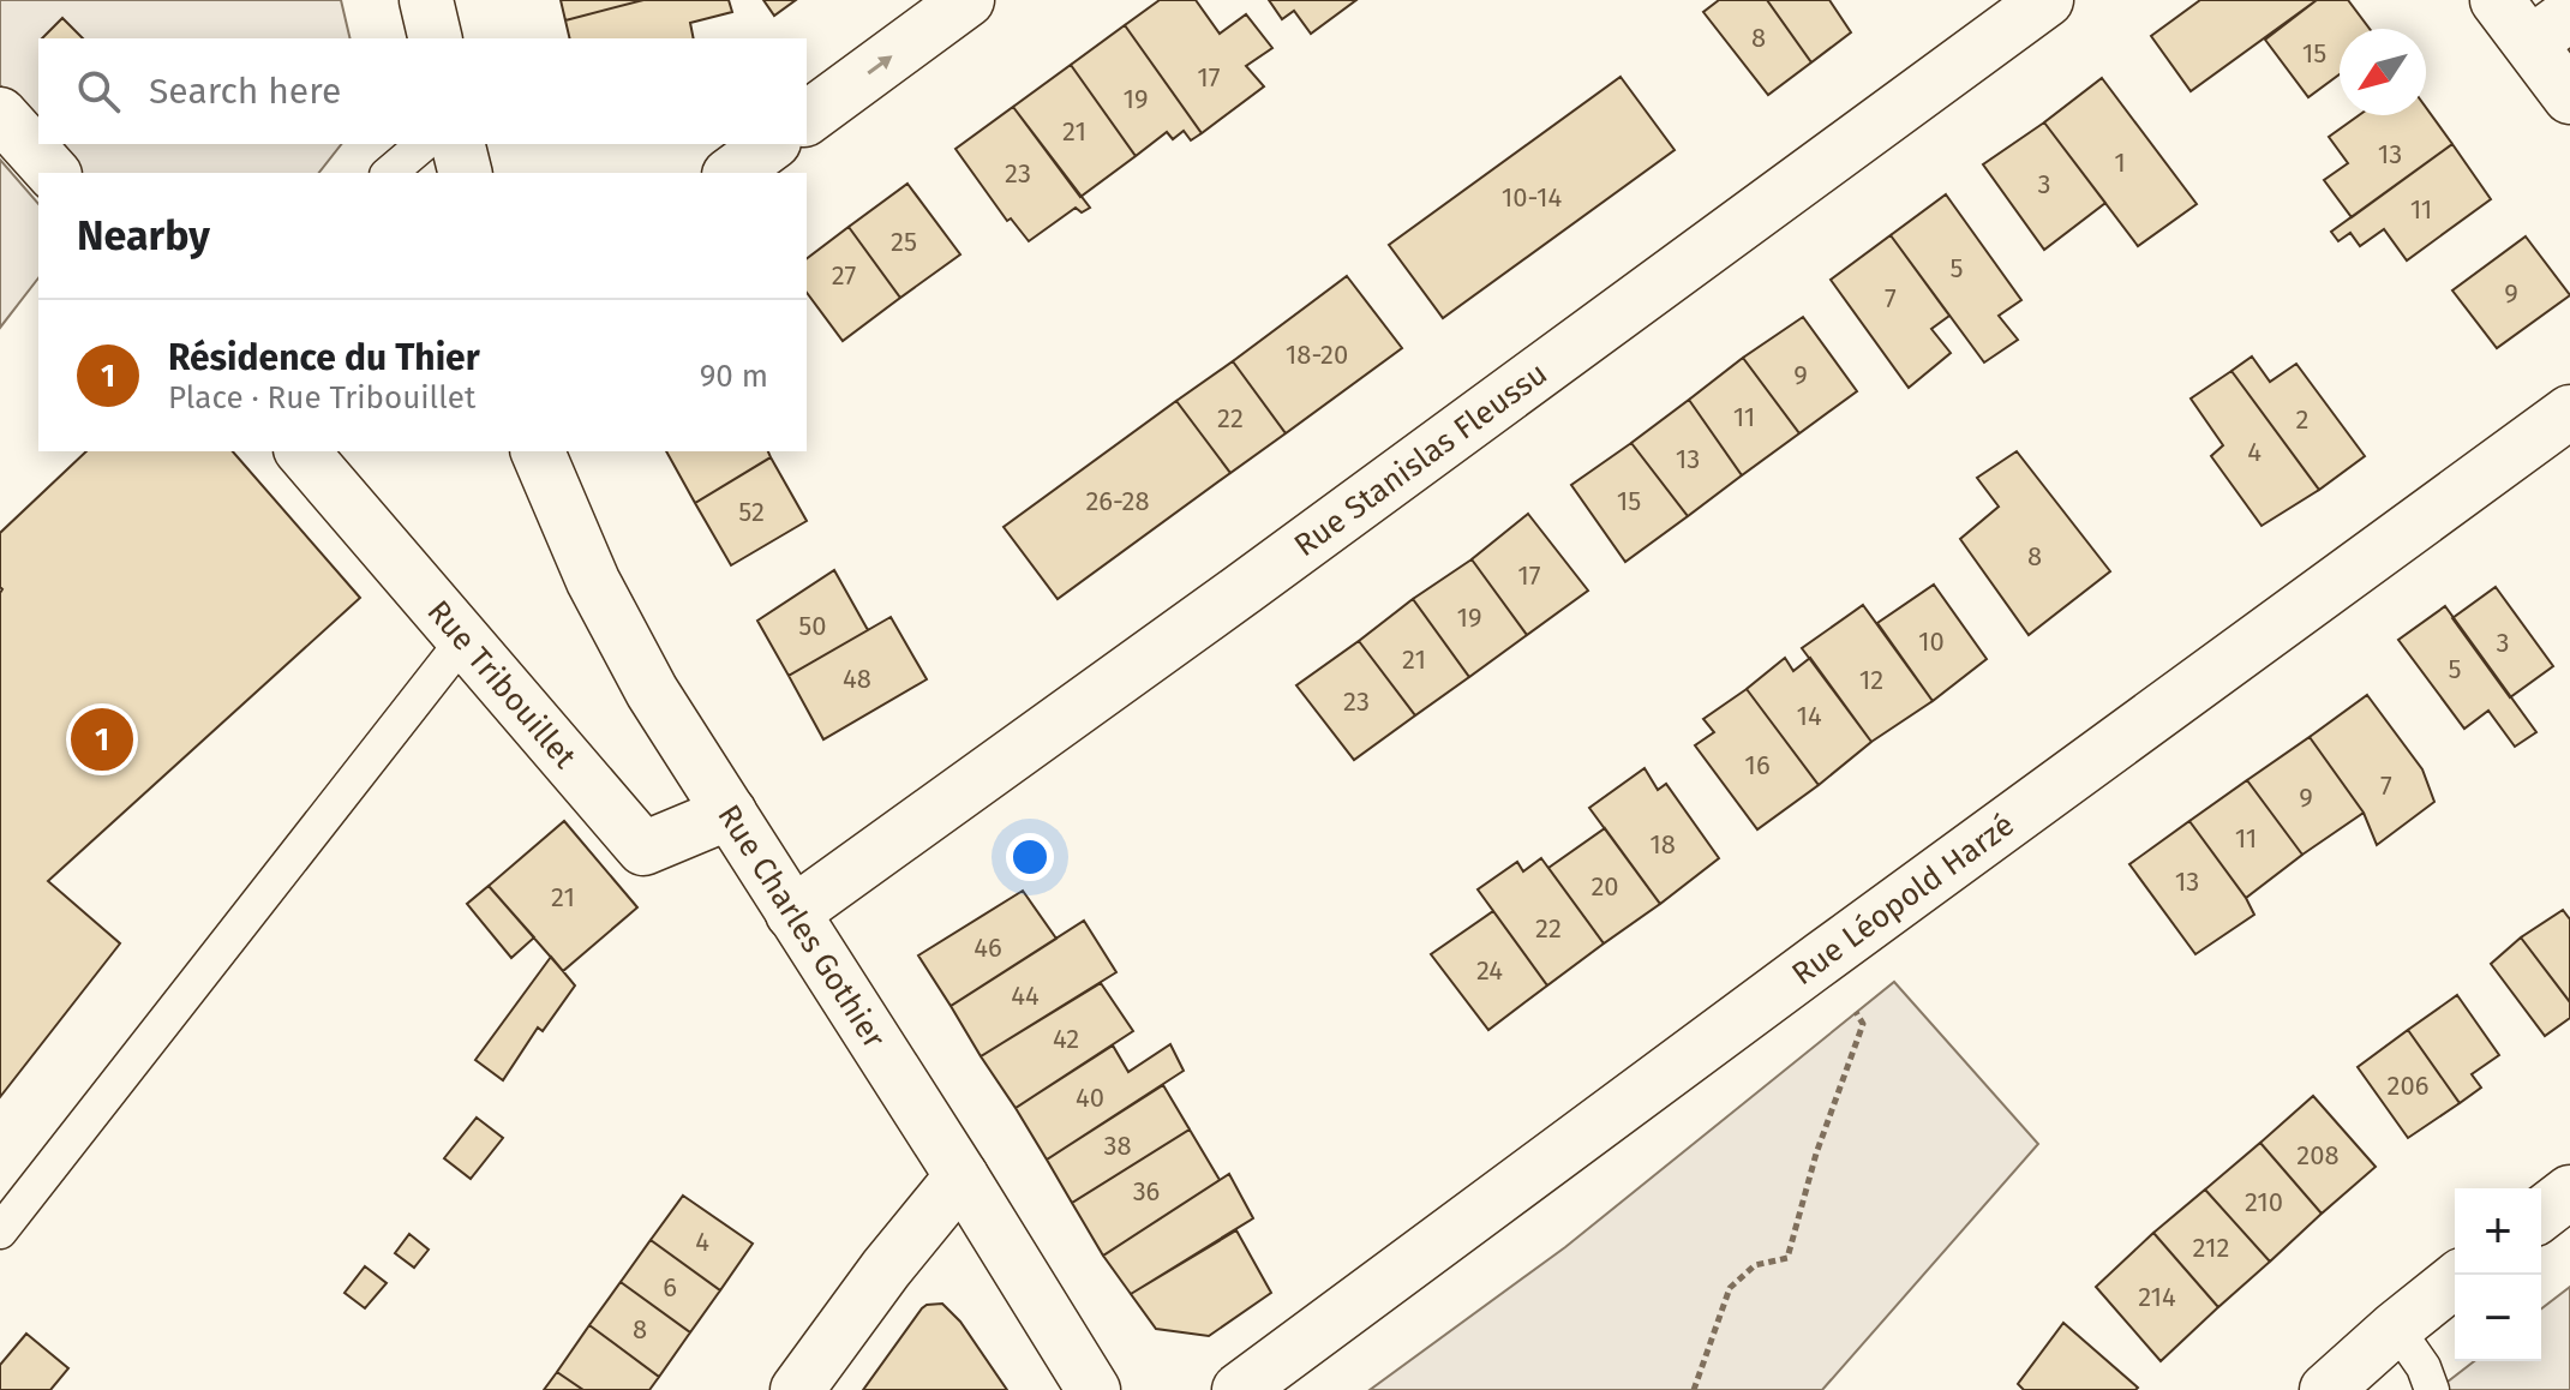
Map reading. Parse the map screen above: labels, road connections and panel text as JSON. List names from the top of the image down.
{
  "streets": {
    "street": [
      "Rue Stanislas Fleussu",
      "Rue Tribouillet",
      "Rue Léopold Harzé",
      "Rue Charles Gothier"
    ]
  },
  "crossings": [
    ["Rue Stanislas Fleussu", "Rue Charles Gothier"],
    ["Rue Tribouillet", "Rue Charles Gothier"]
  ],
  "house_numbers": [
    "8",
    "15",
    "17",
    "19",
    "21",
    "13",
    "1",
    "23",
    "3",
    "10-14",
    "11",
    "25",
    "5",
    "27",
    "9",
    "7",
    "18-20",
    "9",
    "11",
    "22",
    "2",
    "4",
    "13",
    "26-28",
    "15",
    "52",
    "8",
    "17",
    "19",
    "50",
    "10",
    "3",
    "21",
    "5",
    "48",
    "12",
    "23",
    "14",
    "16",
    "7",
    "9",
    "11",
    "18",
    "13",
    "20",
    "21",
    "22",
    "46",
    "24",
    "44",
    "42",
    "206",
    "40",
    "38",
    "208",
    "36",
    "210",
    "4",
    "212",
    "6",
    "214",
    "8"
  ],
  "north": "bottom left",
  "page": {
    "search": "Search here",
    "heading": "Nearby",
    "list": [
      {
        "mark": "1",
        "name": "Résidence du Thier",
        "note": "Place · Rue Tribouillet",
        "value": "90 m"
      }
    ],
    "pins": "1",
    "map_buttons": ["+", "−"]
  }
}
